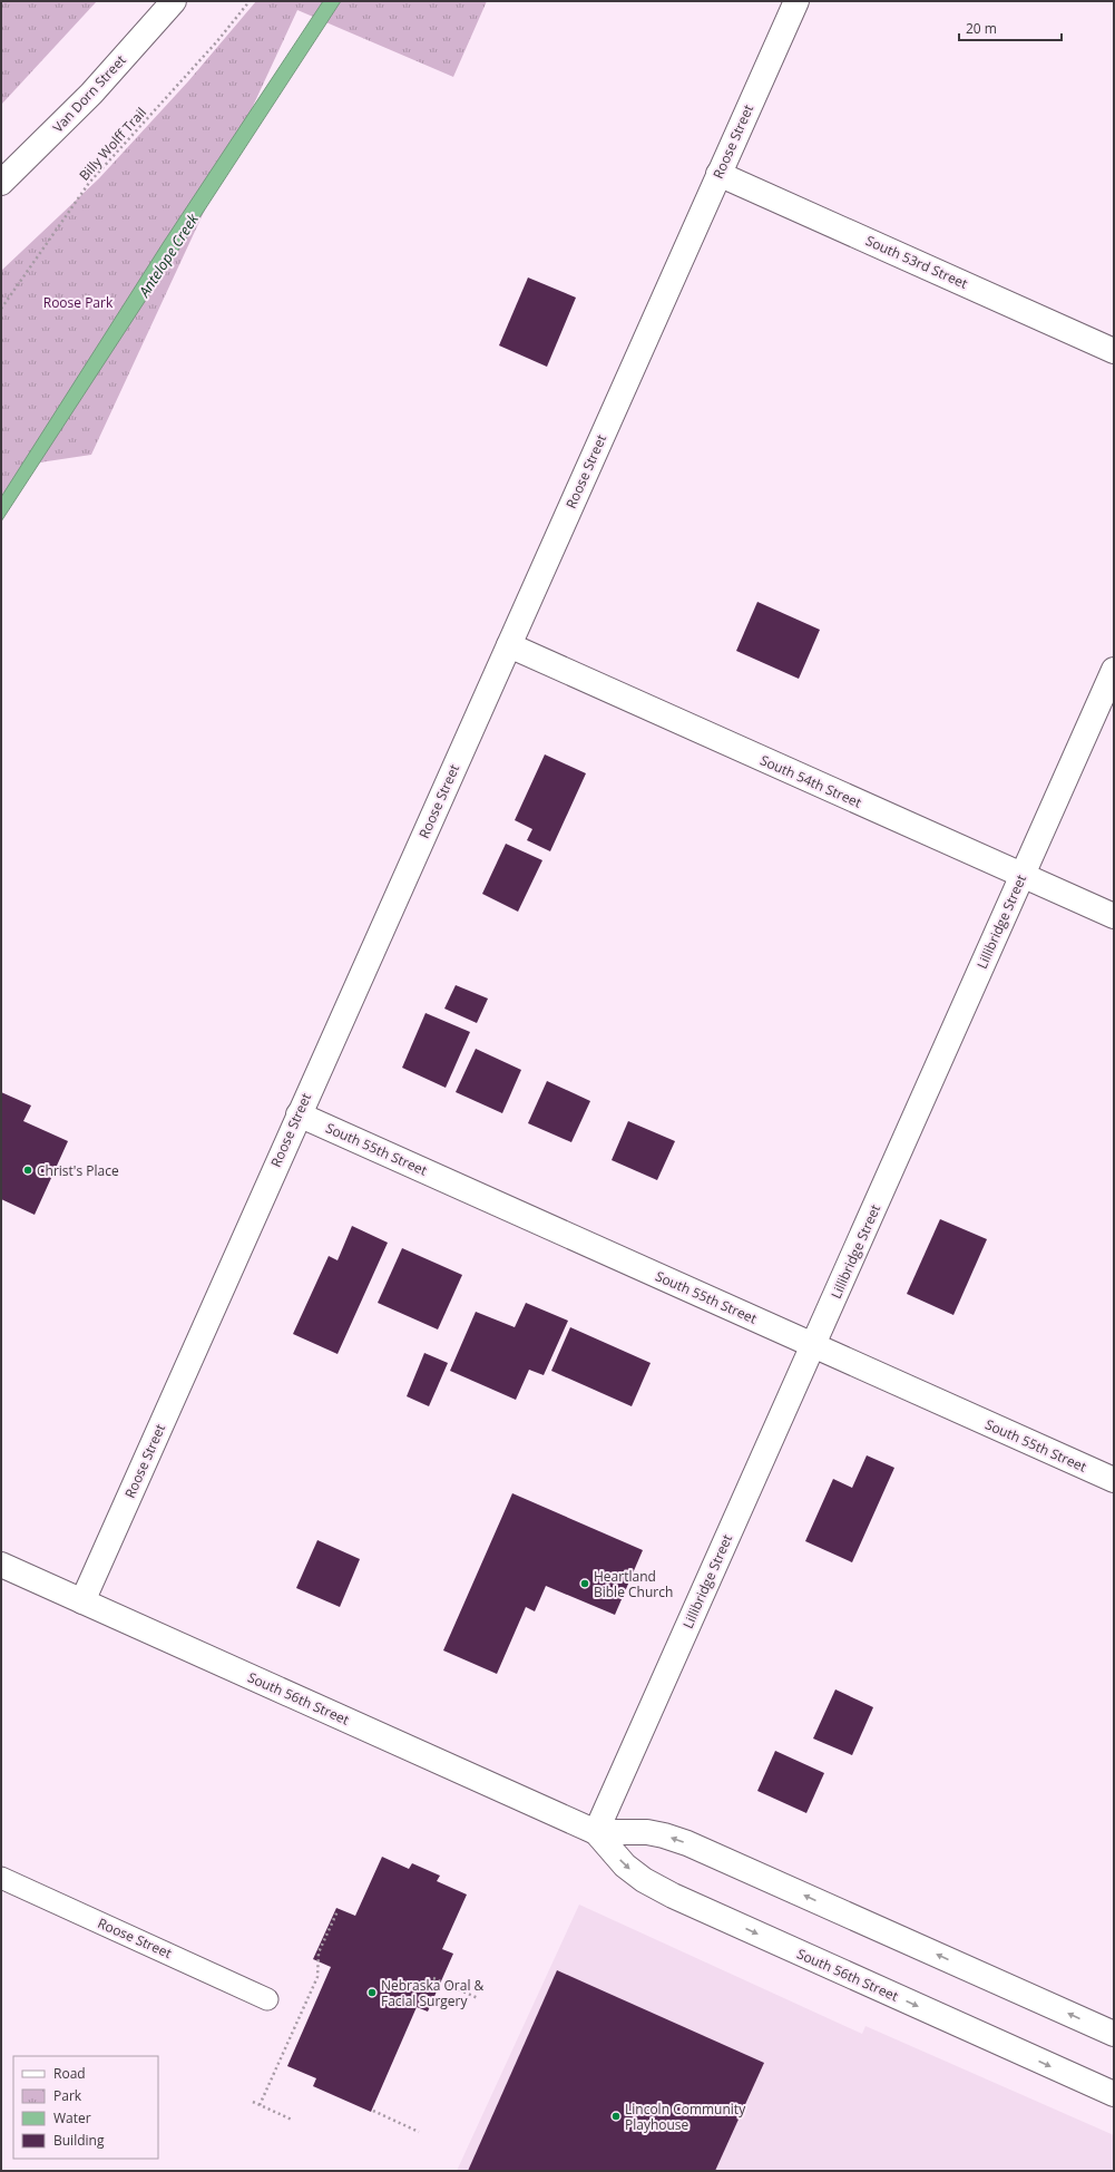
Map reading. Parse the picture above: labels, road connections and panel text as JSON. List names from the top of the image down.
{
  "streets": {
    "street": [
      "Van Dorn Street",
      "Roose Street",
      "South 53rd Street",
      "South 54th Street",
      "Lillibridge Street",
      "South 55th Street",
      "South 56th Street"
    ],
    "path": ["Billy Wolff Trail"]
  },
  "crossings": [
    ["Roose Street", "South 53rd Street"],
    ["Roose Street", "South 54th Street"],
    ["Roose Street", "South 55th Street"],
    ["Roose Street", "South 56th Street"],
    ["South 54th Street", "Lillibridge Street"],
    ["Lillibridge Street", "South 55th Street"],
    ["Lillibridge Street", "South 56th Street"]
  ],
  "water": ["Antelope Creek"],
  "parks": ["Roose Park"],
  "places": [
    "Christ's Place",
    "Heartland Bible Church",
    "Nebraska Oral & Facial Surgery",
    "Lincoln Community Playhouse"
  ],
  "legend": [
    "Road",
    "Park",
    "Water",
    "Building"
  ],
  "scale_bar": "20 m"
}
